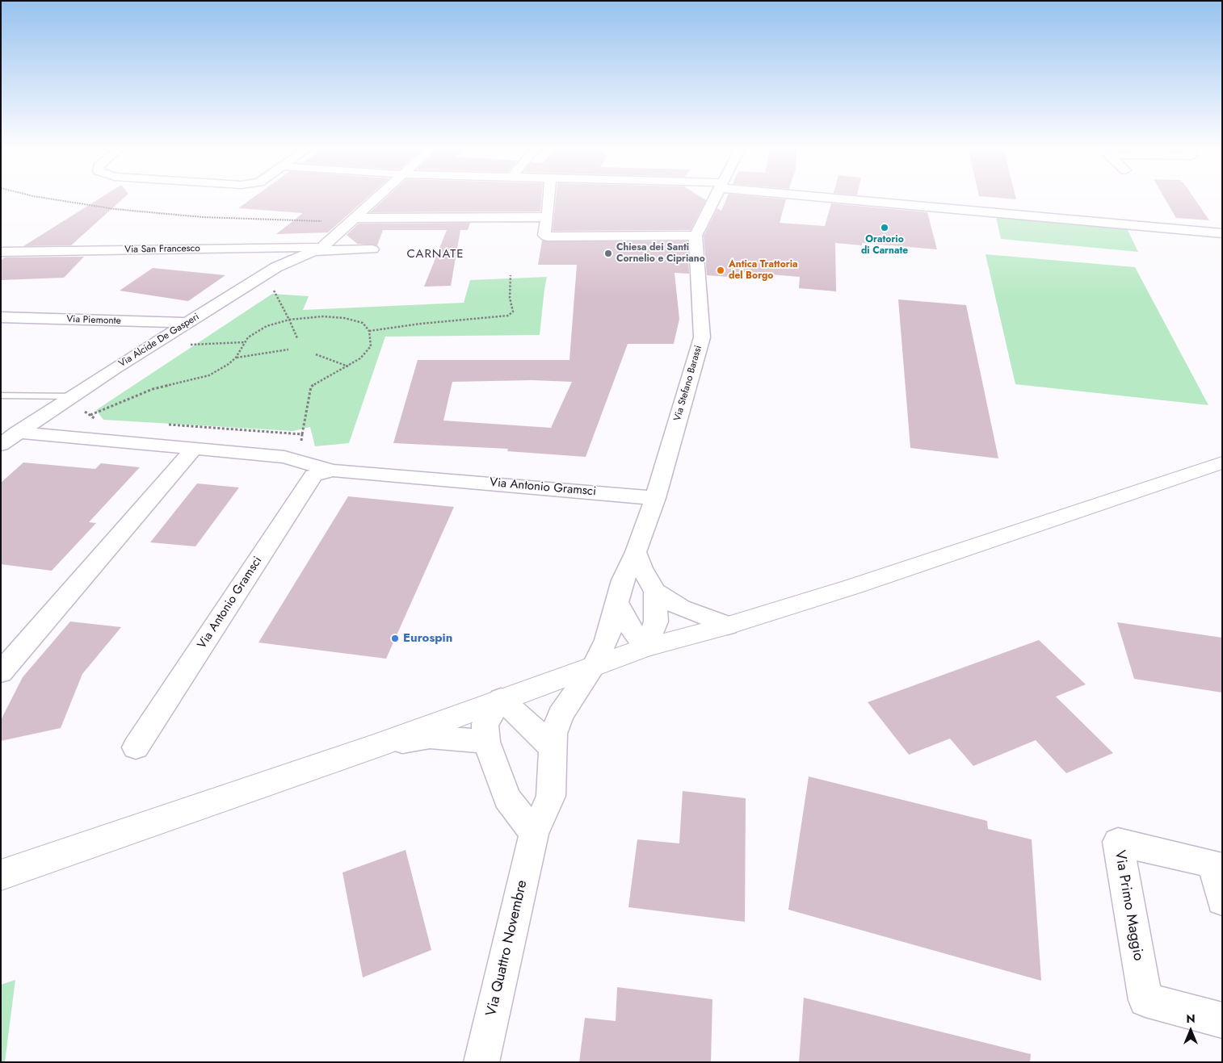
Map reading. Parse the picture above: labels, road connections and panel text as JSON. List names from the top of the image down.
{
  "streets": {
    "street": [
      "Via San Francesco",
      "Via Piemonte",
      "Via Alcide De Gasperi",
      "Via Stefano Barassi",
      "Via Antonio Gramsci",
      "Via Primo Maggio",
      "Via Quattro Novembre"
    ]
  },
  "crossings": [
    ["Via San Francesco", "Via Alcide De Gasperi"],
    ["Via Piemonte", "Via Alcide De Gasperi"],
    ["Via Alcide De Gasperi", "Via Antonio Gramsci"],
    ["Via Stefano Barassi", "Via Antonio Gramsci"],
    ["Via Stefano Barassi", "Via Quattro Novembre"]
  ],
  "districts": ["CARNATE"],
  "places": [
    "Oratorio di Carnate",
    "Chiesa dei Santi Cornelio e Cipriano",
    "Antica Trattoria del Borgo",
    "Eurospin"
  ],
  "north": "top"
}
